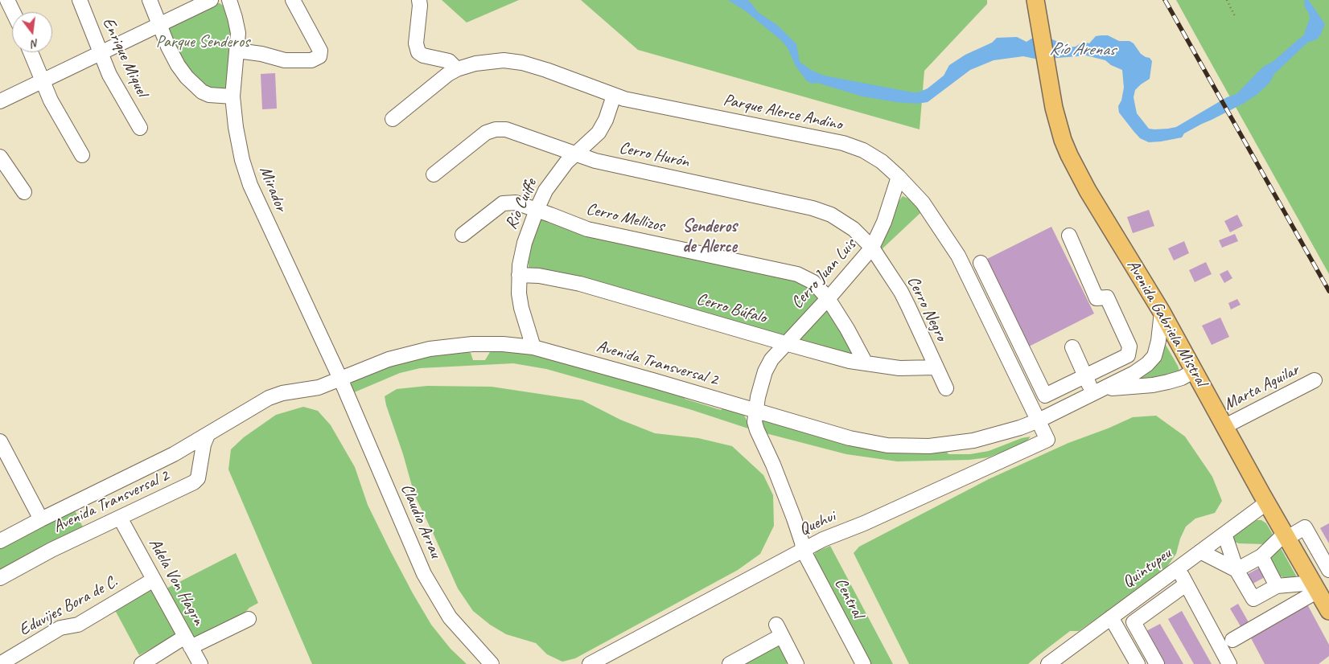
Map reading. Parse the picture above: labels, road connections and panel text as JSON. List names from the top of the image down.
{
  "streets": {
    "main road": ["Avenida Gabriela Mistral"],
    "street": [
      "Enrique Miquel",
      "Parque Alerce Andino",
      "Cerro Hurón",
      "Mirador",
      "Río Cuiffe",
      "Cerro Mellizos",
      "Cerro Juan Luis",
      "Cerro Búfalo",
      "Cerro Negro",
      "Avenida Transversal 2",
      "Marta Aguilar",
      "Claudio Arrau",
      "Quehui",
      "Quintupeu",
      "Adela Von Hagrn",
      "Central",
      "Eduvijes Bora de C."
    ]
  },
  "crossings": [
    ["Parque Alerce Andino", "Río Cuiffe"],
    ["Parque Alerce Andino", "Cerro Juan Luis"],
    ["Parque Alerce Andino", "Avenida Transversal 2"],
    ["Parque Alerce Andino", "Quehui"],
    ["Cerro Hurón", "Río Cuiffe"],
    ["Cerro Hurón", "Cerro Juan Luis"],
    ["Cerro Hurón", "Cerro Negro"],
    ["Mirador", "Avenida Transversal 2"],
    ["Mirador", "Claudio Arrau"],
    ["Río Cuiffe", "Cerro Mellizos"],
    ["Río Cuiffe", "Cerro Búfalo"],
    ["Río Cuiffe", "Avenida Transversal 2"],
    ["Cerro Mellizos", "Cerro Juan Luis"],
    ["Cerro Mellizos", "Cerro Búfalo"],
    ["Cerro Juan Luis", "Cerro Búfalo"],
    ["Cerro Juan Luis", "Cerro Negro"],
    ["Cerro Juan Luis", "Avenida Transversal 2"],
    ["Cerro Juan Luis", "Central"],
    ["Cerro Búfalo", "Cerro Negro"],
    ["Avenida Gabriela Mistral", "Avenida Transversal 2"],
    ["Avenida Gabriela Mistral", "Marta Aguilar"],
    ["Avenida Gabriela Mistral", "Quintupeu"],
    ["Avenida Transversal 2", "Claudio Arrau"],
    ["Avenida Transversal 2", "Quehui"],
    ["Avenida Transversal 2", "Adela Von Hagrn"],
    ["Avenida Transversal 2", "Central"],
    ["Quehui", "Central"],
    ["Adela Von Hagrn", "Eduvijes Bora de C."]
  ],
  "districts": ["Senderos de Alerce"],
  "water": ["Río Arenas"],
  "parks": ["Parque Senderos"],
  "north": "bottom"
}
